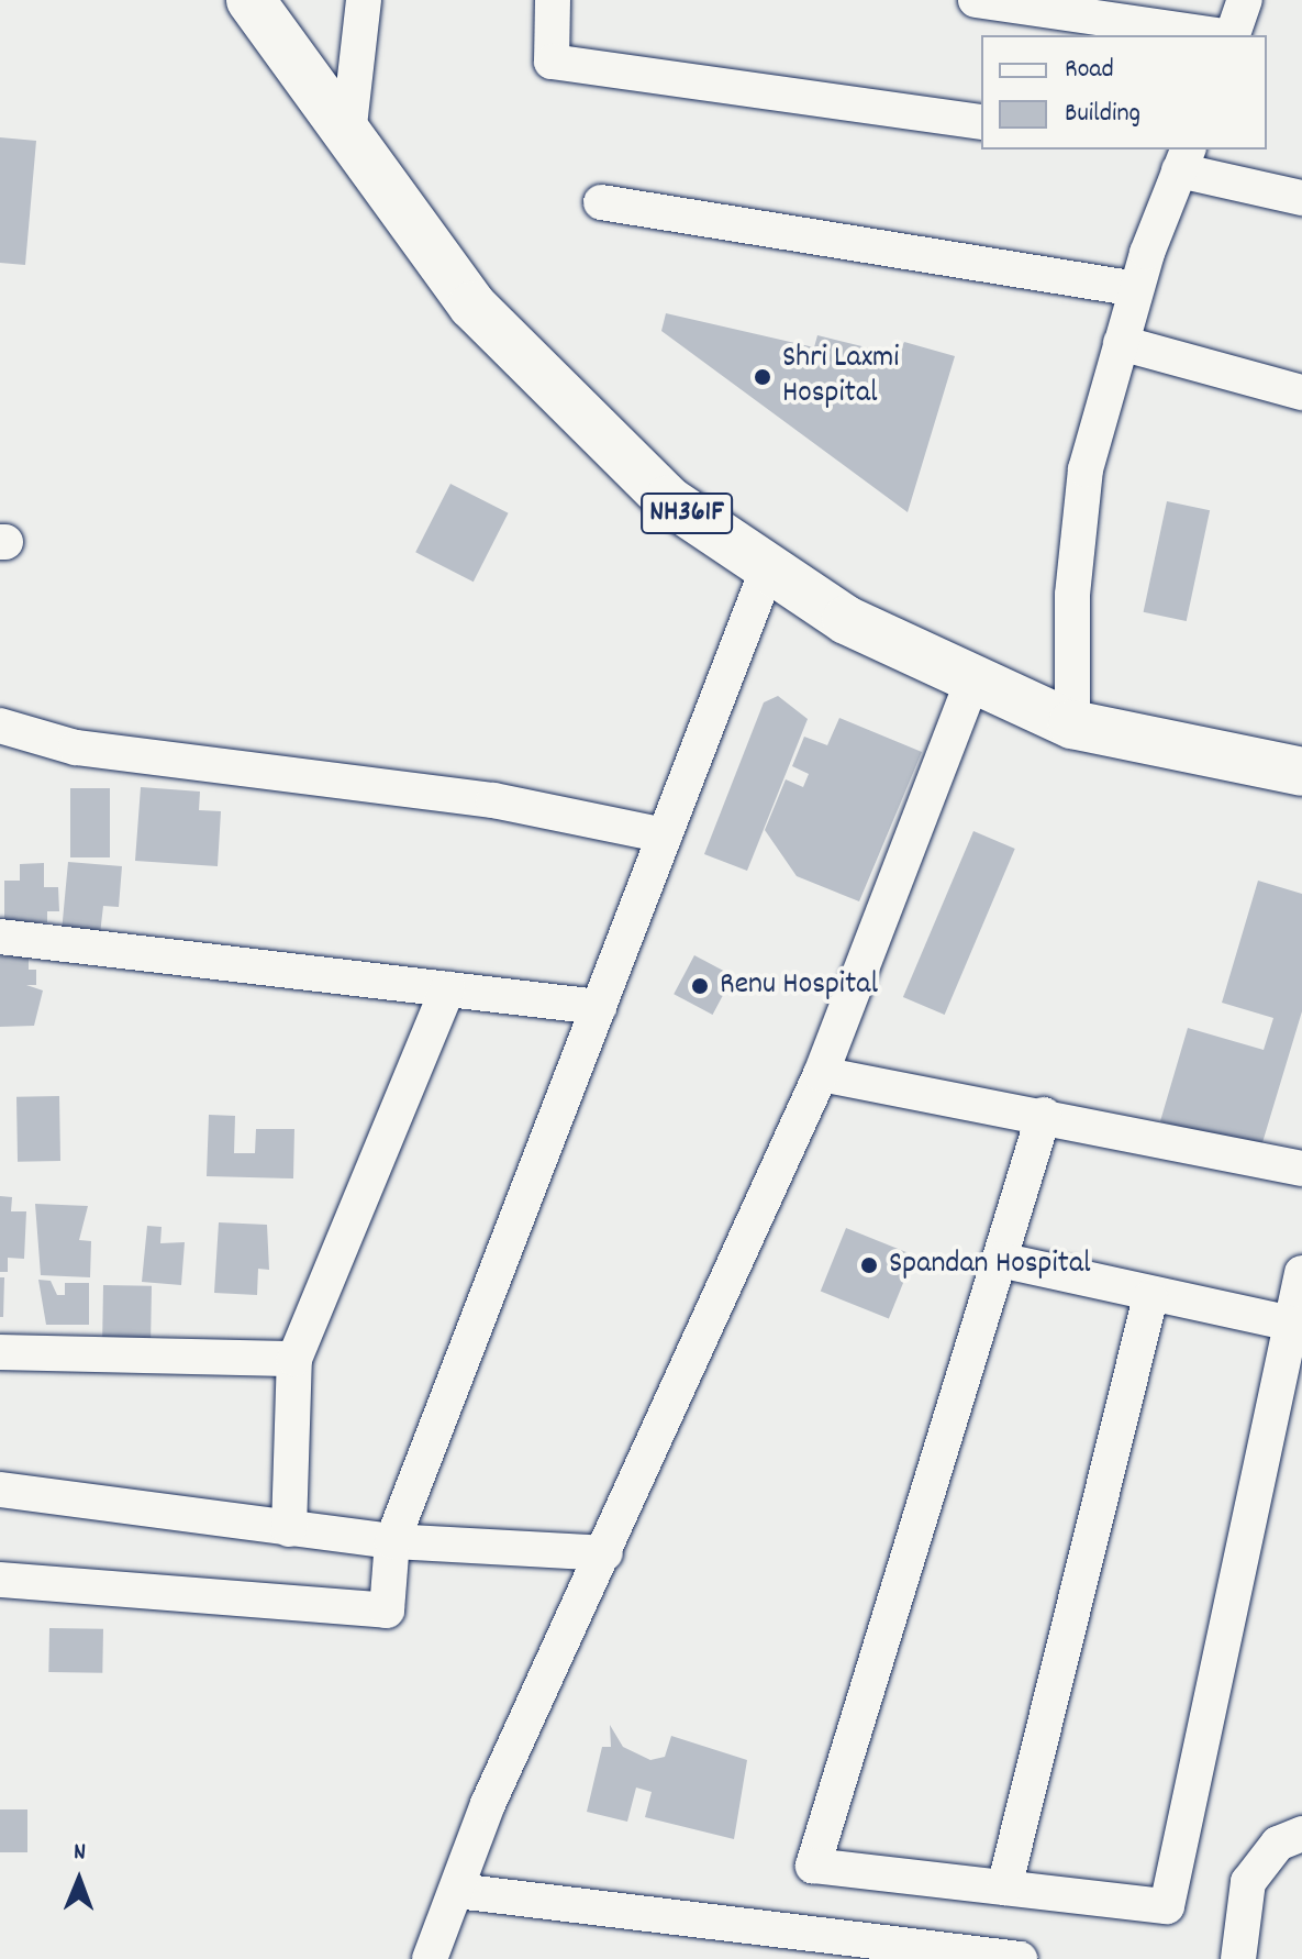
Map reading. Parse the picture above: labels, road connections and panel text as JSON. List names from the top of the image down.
{
  "streets": {
    "highway": ["NH361F"]
  },
  "places": ["Shri Laxmi Hospital", "Renu Hospital", "Spandan Hospital"],
  "legend": ["Road", "Building"],
  "north": "top"
}
